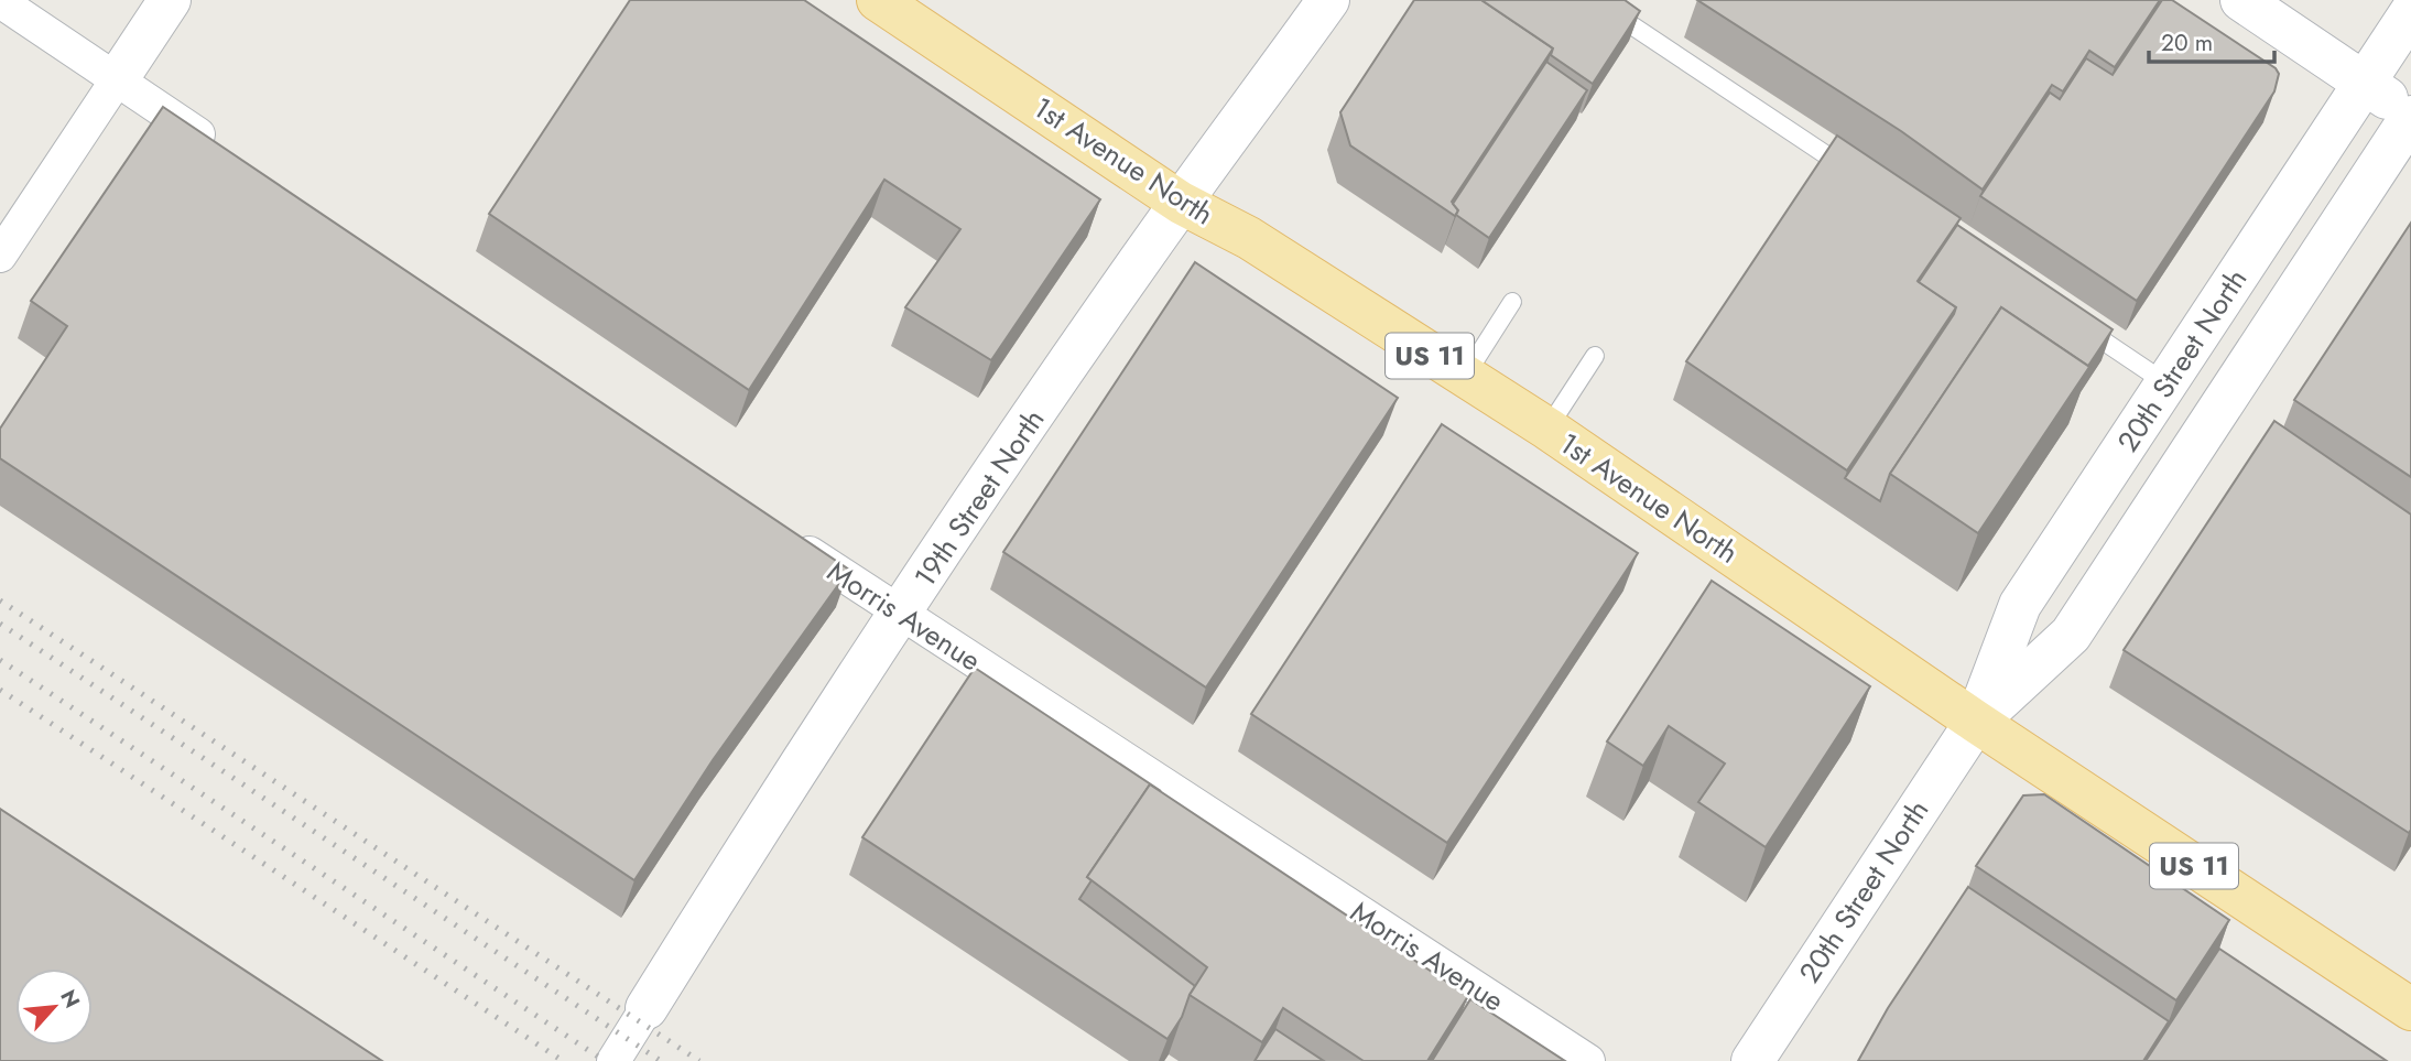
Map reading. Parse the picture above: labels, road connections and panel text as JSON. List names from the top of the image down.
{
  "streets": {
    "main road": [
      "1st Avenue North",
      "US 11",
      "20th Street North",
      "19th Street North"
    ],
    "street": ["Morris Avenue"]
  },
  "crossings": [
    ["1st Avenue North", "20th Street North"],
    ["1st Avenue North", "19th Street North"],
    ["19th Street North", "Morris Avenue"]
  ],
  "scale_bar": "20 m",
  "north": "top right"
}
